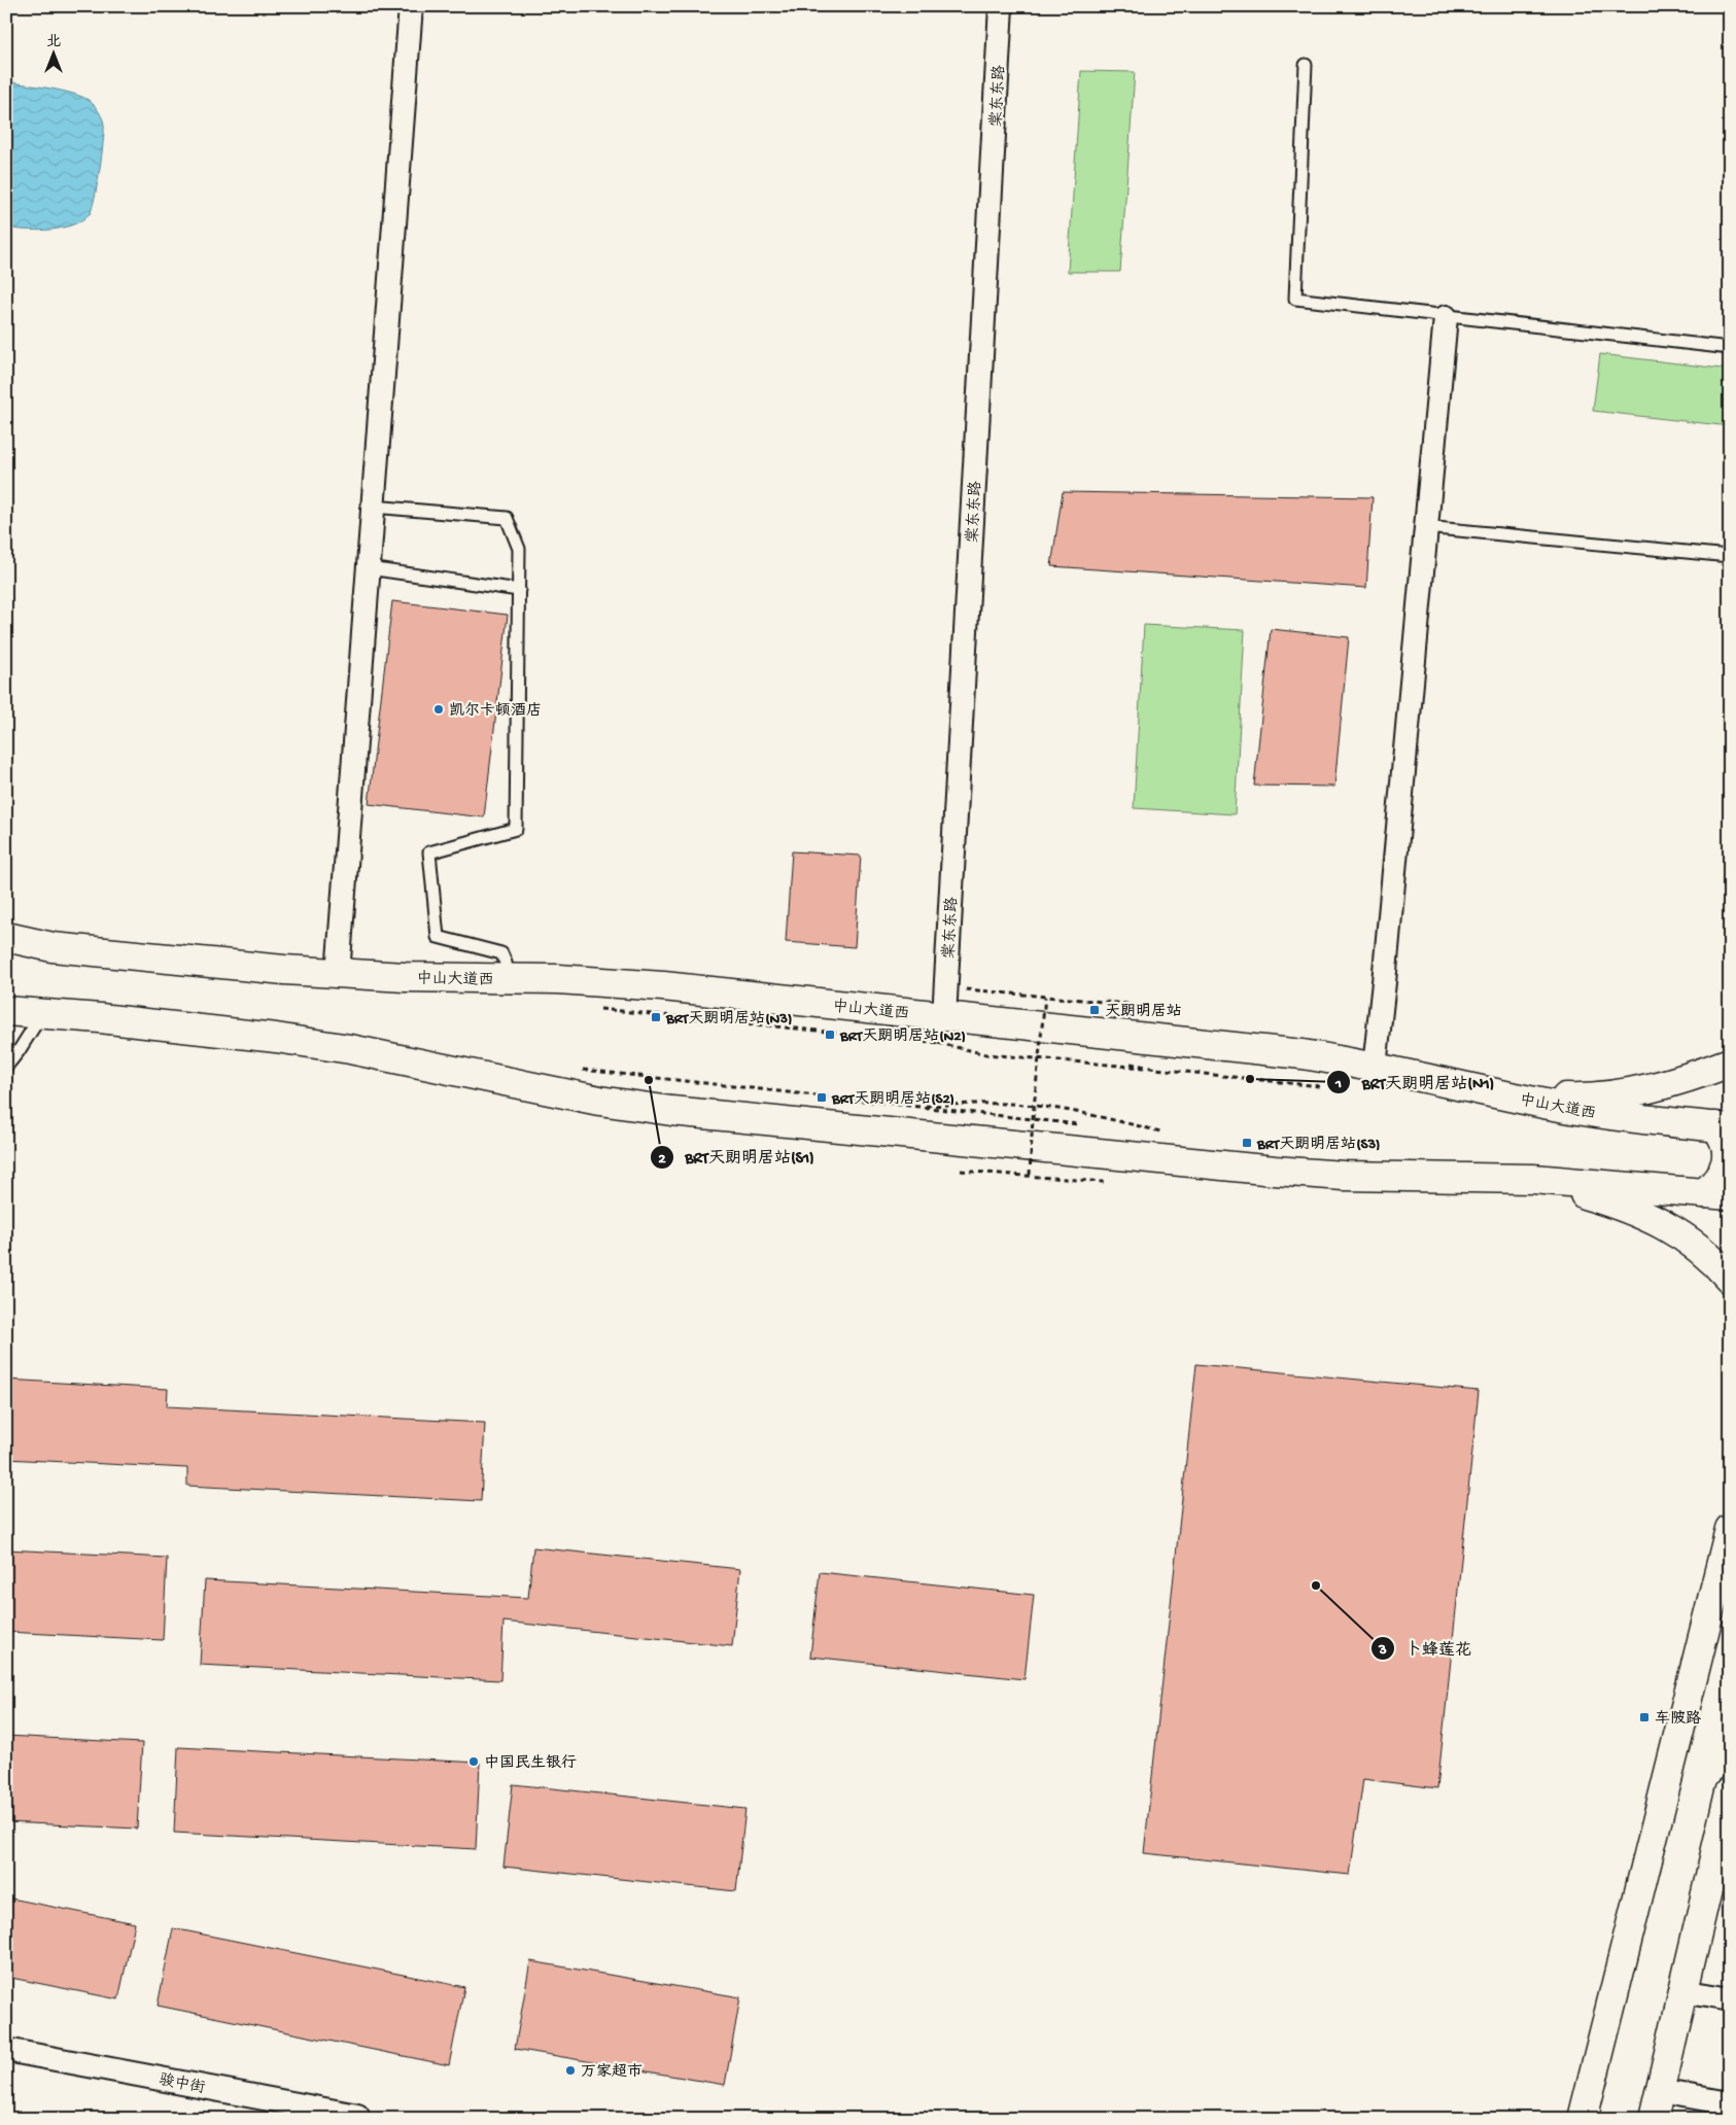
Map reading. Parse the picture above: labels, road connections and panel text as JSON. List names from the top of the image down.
{
  "streets": {
    "main road": ["中山大道西"],
    "street": ["棠东东路", "骏中街"]
  },
  "crossings": [
    ["棠东东路", "中山大道西"]
  ],
  "places": {
    "other": [
      "凯尔卡顿酒店",
      "BRT天朗明居站(N1)",
      "BRT天朗明居站(S1)",
      "卜蜂莲花",
      "中国民生银行",
      "万家超市"
    ],
    "transit": [
      "天朗明居站",
      "BRT天朗明居站(N3)",
      "BRT天朗明居站(N2)",
      "BRT天朗明居站(S2)",
      "BRT天朗明居站(S3)",
      "车陂路"
    ]
  },
  "north": "top"
}
